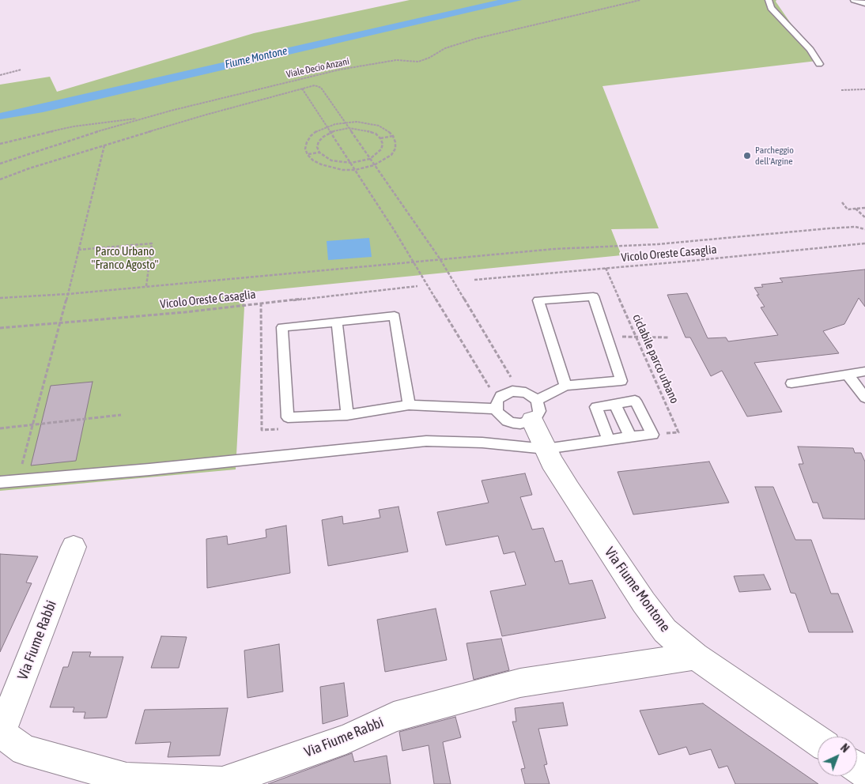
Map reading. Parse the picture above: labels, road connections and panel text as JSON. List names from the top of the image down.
{
  "streets": {
    "street": ["Via Fiume Montone", "Via Fiume Rabbi"],
    "path": ["Viale Decio Anzani", "Vicolo Oreste Casaglia", "ciclabile parco urbano"]
  },
  "crossings": [
    ["Vicolo Oreste Casaglia", "ciclabile parco urbano"],
    ["Via Fiume Montone", "Via Fiume Rabbi"]
  ],
  "water": ["Fiume Montone"],
  "parks": ["Parco Urbano \"Franco Agosto\""],
  "places": ["Parcheggio dell'Argine"],
  "north": "top right"
}
